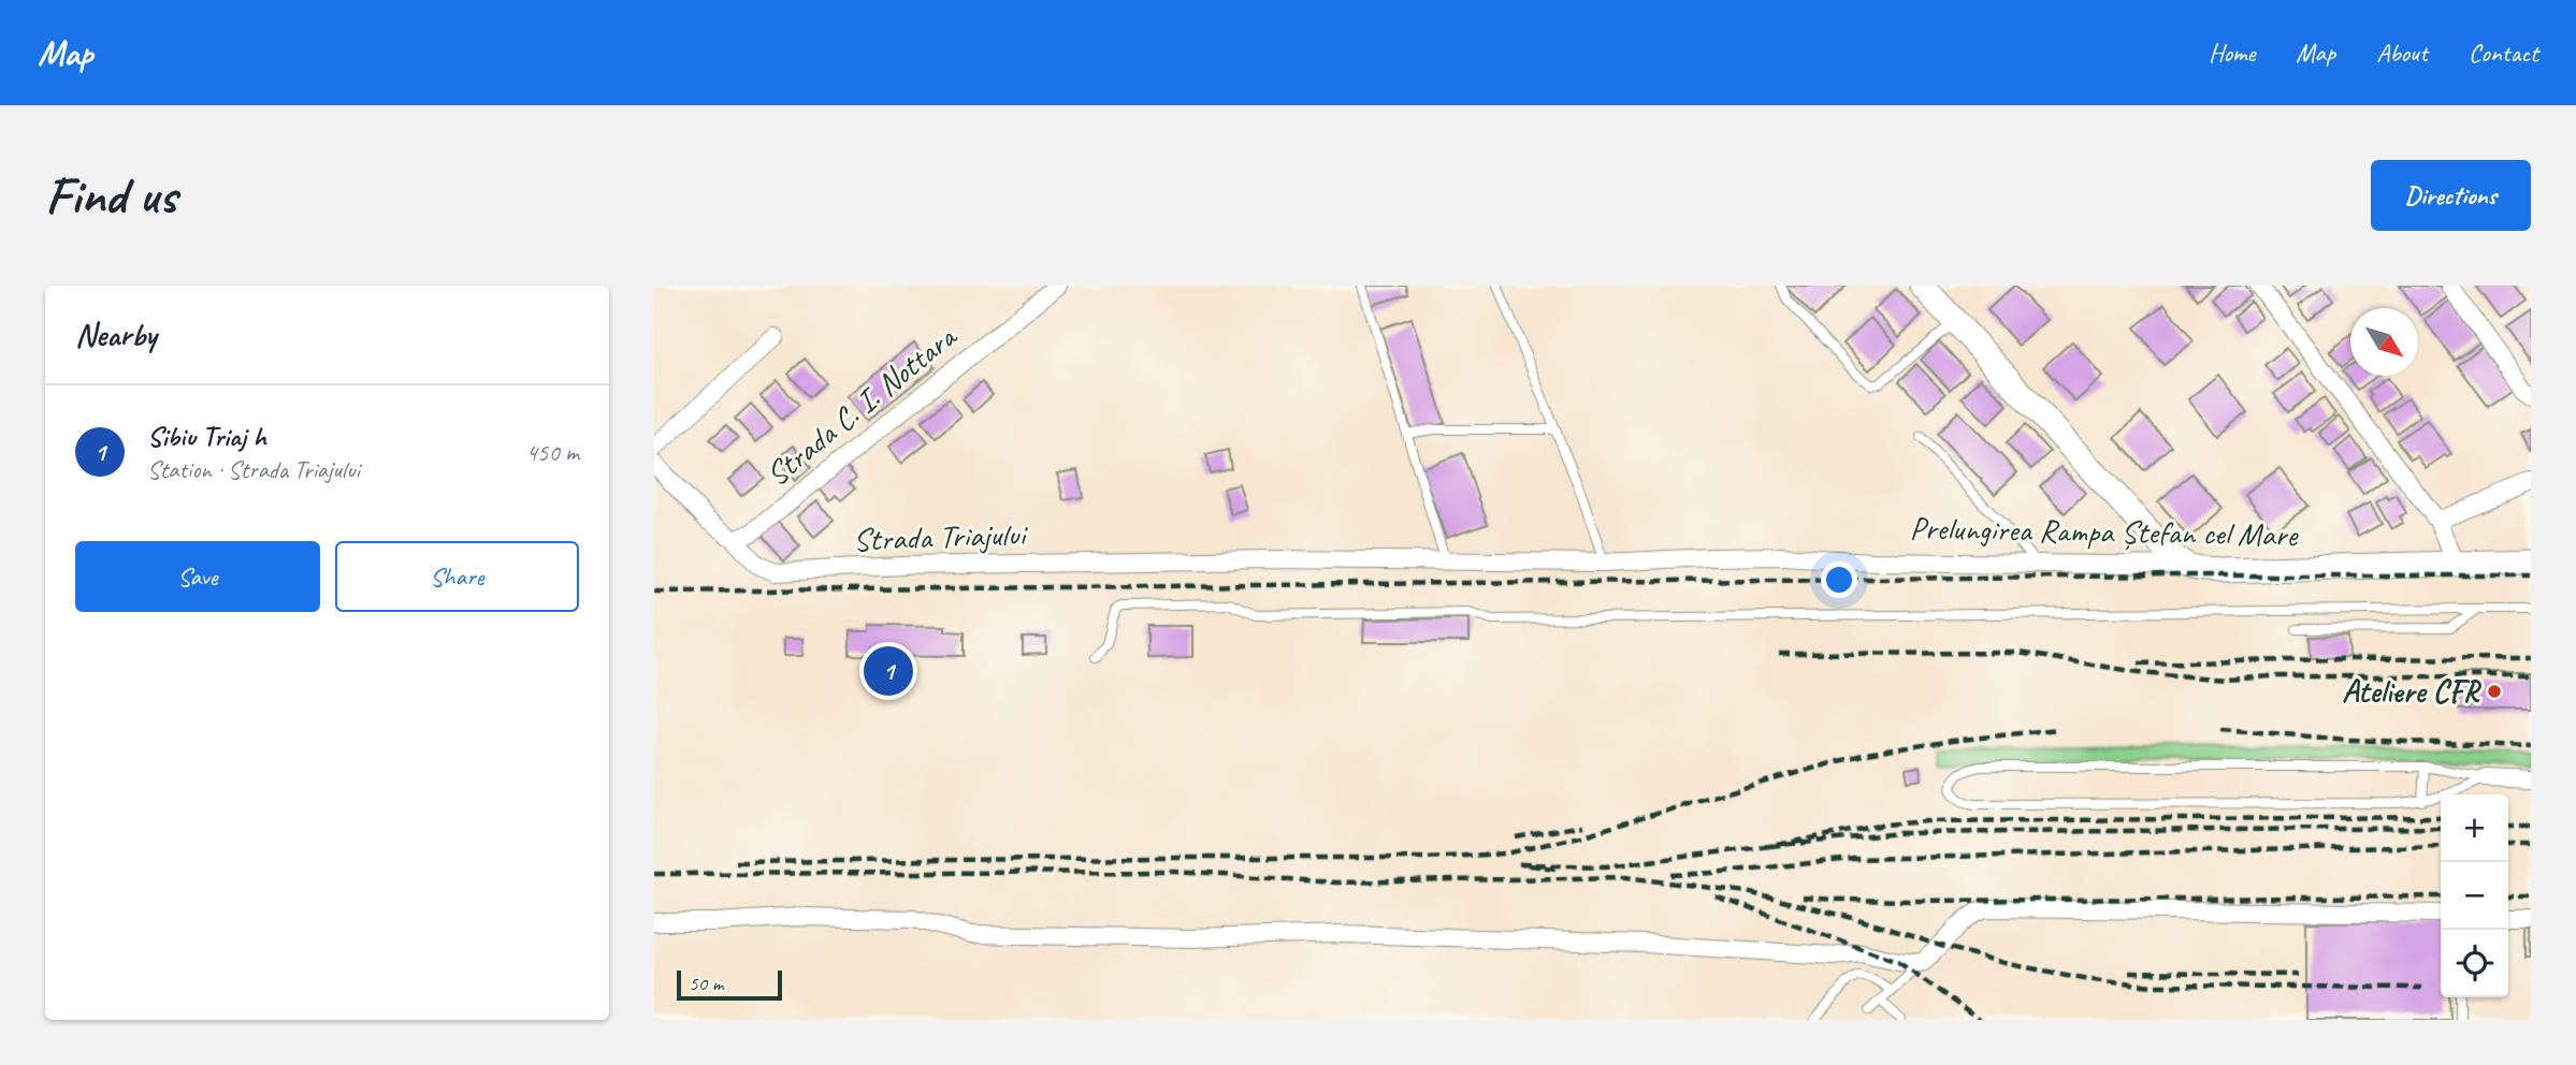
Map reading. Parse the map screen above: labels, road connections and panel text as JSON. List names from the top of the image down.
{
  "streets": {
    "street": ["Strada C. I. Nottara", "Prelungirea Rampa Ștefan cel Mare", "Strada Triajului"]
  },
  "crossings": [
    ["Strada C. I. Nottara", "Strada Triajului"],
    ["Prelungirea Rampa Ștefan cel Mare", "Strada Triajului"]
  ],
  "places": ["Ateliere CFR"],
  "scale_bar": "50 m",
  "north": "bottom right",
  "page": {
    "header": "Map",
    "nav": [
      "Home",
      "Map",
      "About",
      "Contact"
    ],
    "buttons": [
      "Directions",
      ["Save", "Share"]
    ],
    "title": "Find us",
    "heading": "Nearby",
    "list": [
      {
        "mark": "1",
        "name": "Sibiu Triaj h",
        "note": "Station · Strada Triajului",
        "value": "450 m"
      }
    ],
    "pins": "1",
    "map_buttons": ["+", "−"],
    "scale": "50 m"
  }
}
